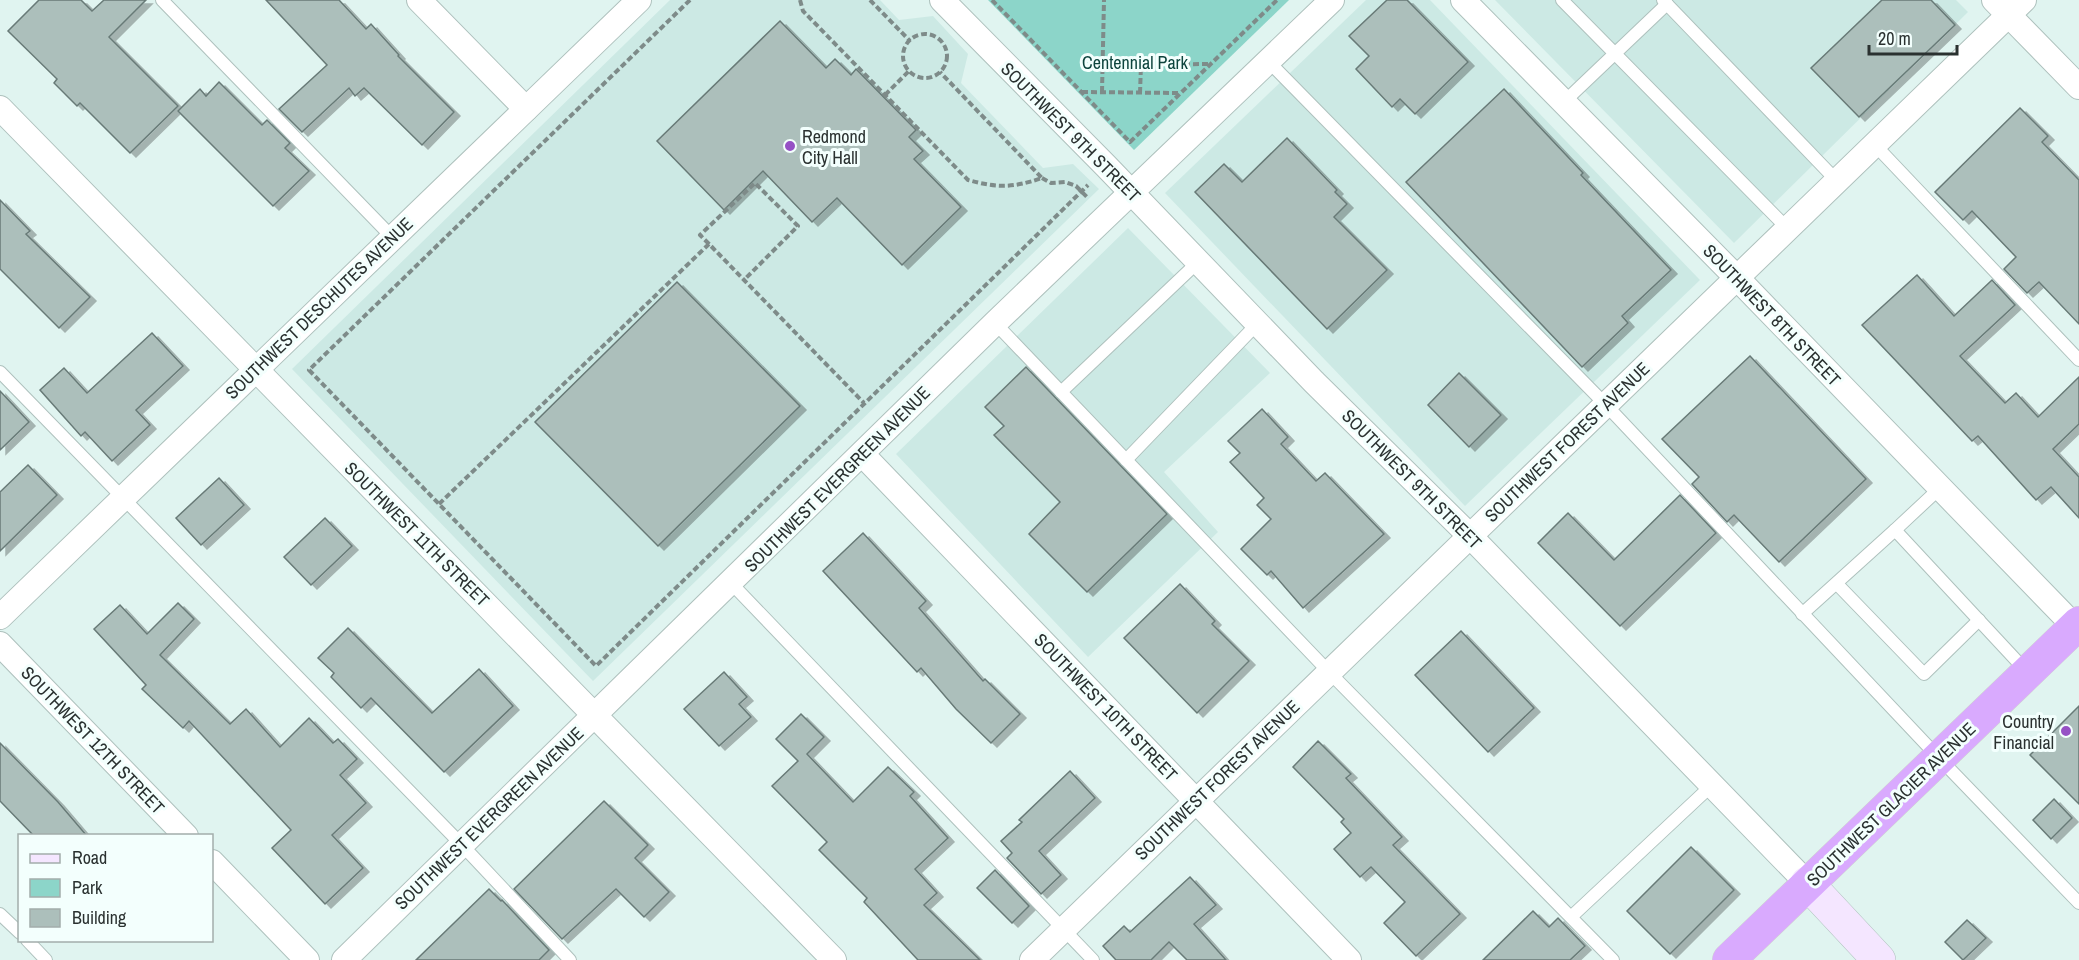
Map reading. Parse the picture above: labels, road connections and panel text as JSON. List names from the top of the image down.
{
  "streets": {
    "highway": ["SOUTHWEST GLACIER AVENUE"],
    "main road": ["SOUTHWEST 9TH STREET"],
    "street": [
      "SOUTHWEST DESCHUTES AVENUE",
      "SOUTHWEST 8TH STREET",
      "SOUTHWEST FOREST AVENUE",
      "SOUTHWEST EVERGREEN AVENUE",
      "SOUTHWEST 11TH STREET",
      "SOUTHWEST 10TH STREET",
      "SOUTHWEST 12TH STREET"
    ]
  },
  "crossings": [
    ["SOUTHWEST 9TH STREET", "SOUTHWEST FOREST AVENUE"],
    ["SOUTHWEST 9TH STREET", "SOUTHWEST EVERGREEN AVENUE"],
    ["SOUTHWEST 9TH STREET", "SOUTHWEST GLACIER AVENUE"],
    ["SOUTHWEST DESCHUTES AVENUE", "SOUTHWEST 11TH STREET"],
    ["SOUTHWEST 8TH STREET", "SOUTHWEST FOREST AVENUE"],
    ["SOUTHWEST 8TH STREET", "SOUTHWEST GLACIER AVENUE"],
    ["SOUTHWEST FOREST AVENUE", "SOUTHWEST 10TH STREET"],
    ["SOUTHWEST EVERGREEN AVENUE", "SOUTHWEST 11TH STREET"],
    ["SOUTHWEST EVERGREEN AVENUE", "SOUTHWEST 10TH STREET"]
  ],
  "parks": ["Centennial Park"],
  "places": ["Redmond City Hall", "Country Financial"],
  "legend": ["Road", "Park", "Building"],
  "scale_bar": "20 m"
}
